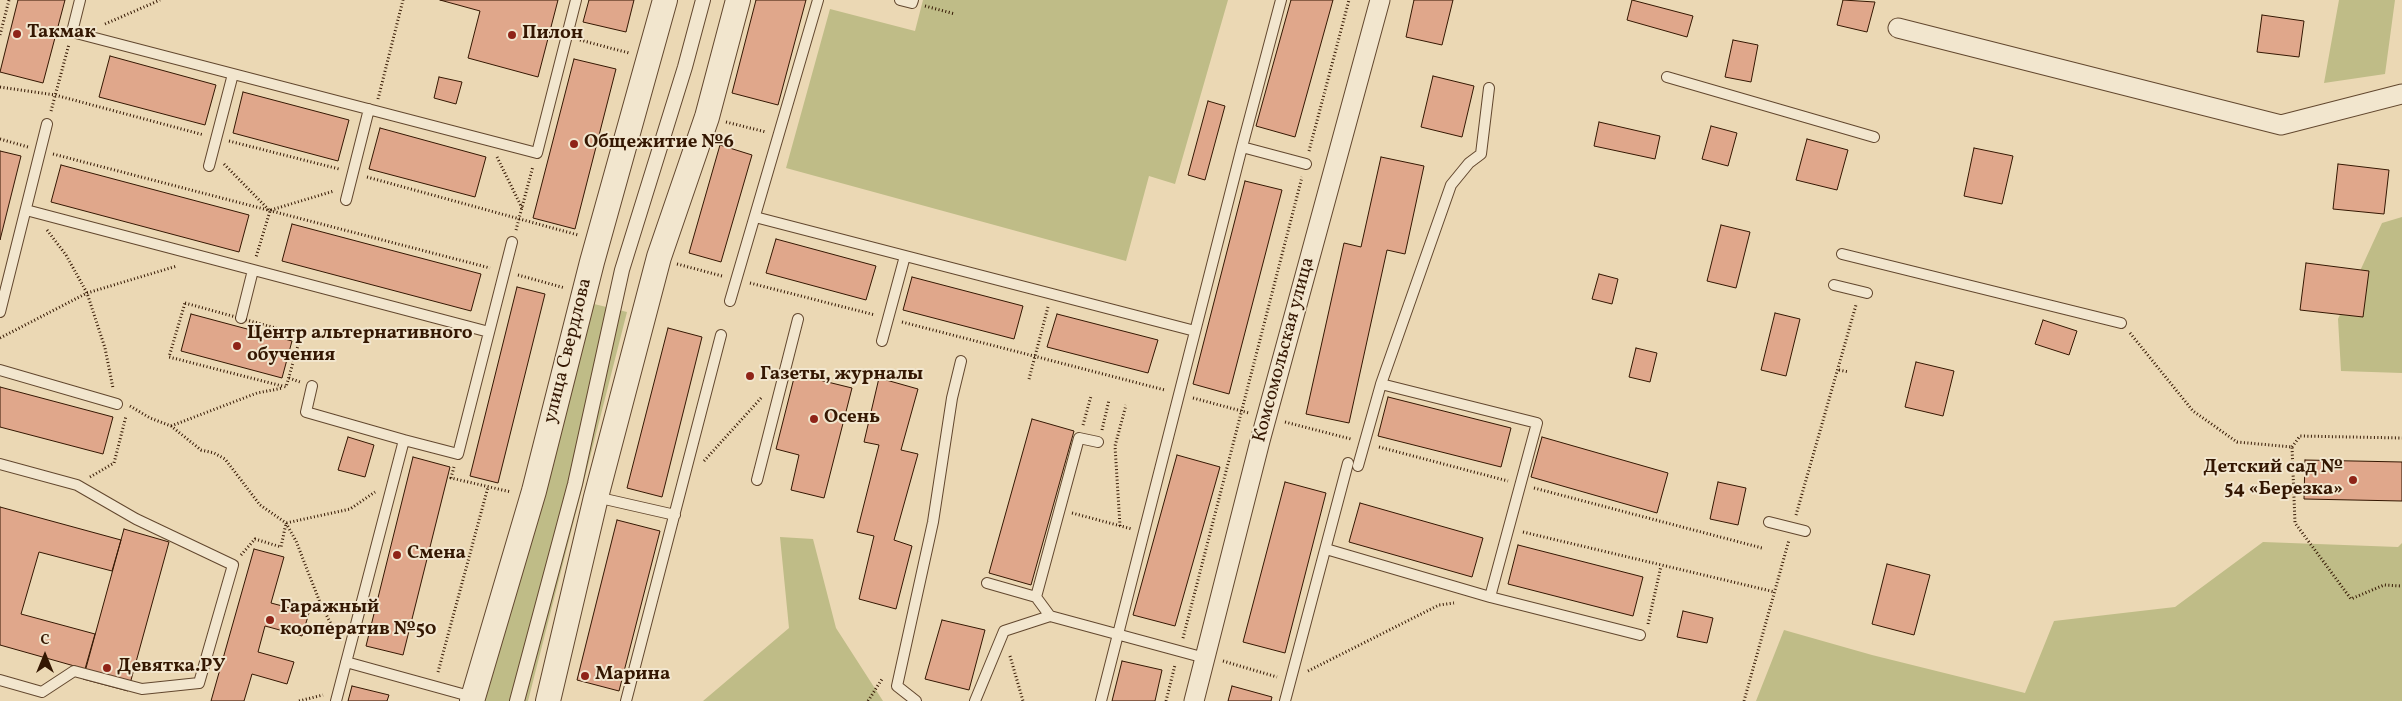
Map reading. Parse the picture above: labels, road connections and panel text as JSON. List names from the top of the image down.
{
  "streets": {
    "street": ["Комсомольская улица", "улица Свердлова"]
  },
  "places": [
    "Такмак",
    "Пилон",
    "Общежитие №6",
    "Центр альтернативного обучения",
    "Газеты, журналы",
    "Осень",
    "Детский сад № 54 «Березка»",
    "Смена",
    "Гаражный кооператив №50",
    "Девятка.РУ",
    "Марина"
  ],
  "north": "top"
}
